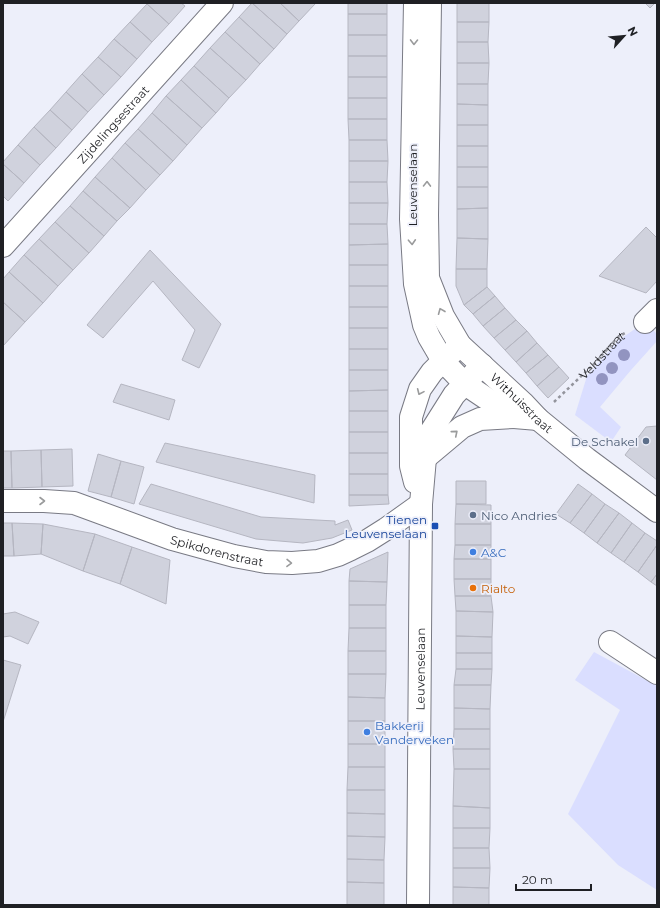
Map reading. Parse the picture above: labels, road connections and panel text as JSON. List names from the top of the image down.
{
  "streets": {
    "street": [
      "Zijdelingsestraat",
      "Leuvenselaan",
      "Withuisstraat",
      "Spikdorenstraat"
    ],
    "path": ["Veldstraat"]
  },
  "crossings": [
    ["Leuvenselaan", "Veldstraat"],
    ["Leuvenselaan", "Withuisstraat"],
    ["Leuvenselaan", "Spikdorenstraat"],
    ["Veldstraat", "Withuisstraat"]
  ],
  "one_way": ["Spikdorenstraat"],
  "places": {
    "other": [
      "De Schakel",
      "Nico Andries",
      "A&C",
      "Rialto",
      "Bakkerij Vanderveken"
    ],
    "transit": ["Tienen Leuvenselaan"]
  },
  "scale_bar": "20 m",
  "north": "top right"
}
